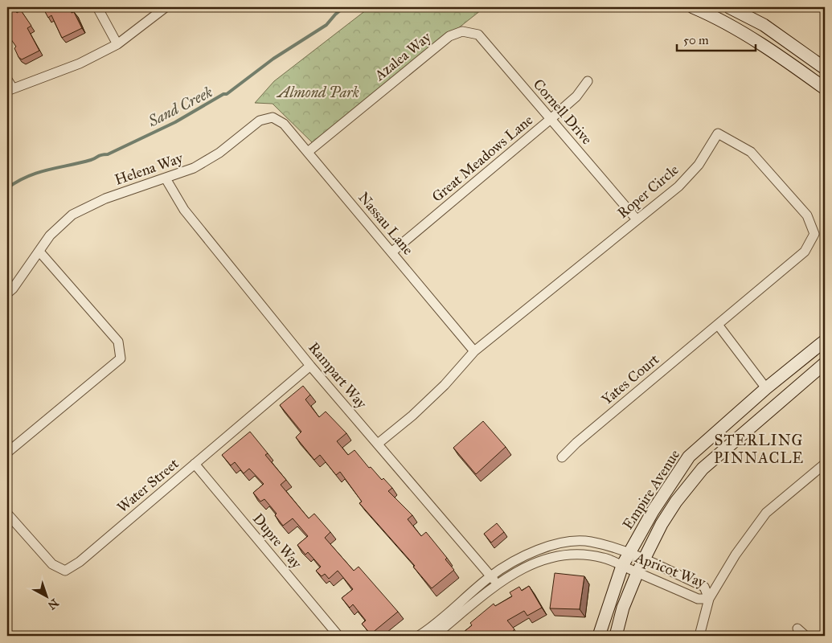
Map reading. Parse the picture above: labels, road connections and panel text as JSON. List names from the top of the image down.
{
  "streets": {
    "street": [
      "Azalea Way",
      "Cornell Drive",
      "Great Meadows Lane",
      "Helena Way",
      "Roper Circle",
      "Nassau Lane",
      "Rampart Way",
      "Yates Court",
      "Water Street",
      "Empire Avenue",
      "Dupre Way",
      "Apricot Way"
    ]
  },
  "crossings": [
    ["Azalea Way", "Cornell Drive"],
    ["Azalea Way", "Nassau Lane"],
    ["Cornell Drive", "Great Meadows Lane"],
    ["Cornell Drive", "Roper Circle"],
    ["Great Meadows Lane", "Nassau Lane"],
    ["Helena Way", "Nassau Lane"],
    ["Helena Way", "Rampart Way"],
    ["Roper Circle", "Nassau Lane"],
    ["Roper Circle", "Rampart Way"],
    ["Roper Circle", "Yates Court"],
    ["Rampart Way", "Water Street"],
    ["Rampart Way", "Apricot Way"],
    ["Water Street", "Dupre Way"],
    ["Empire Avenue", "Apricot Way"]
  ],
  "districts": ["STERLING PINNACLE"],
  "water": ["Sand Creek"],
  "parks": ["Almond Park"],
  "scale_bar": "50 m",
  "north": "bottom right"
}
